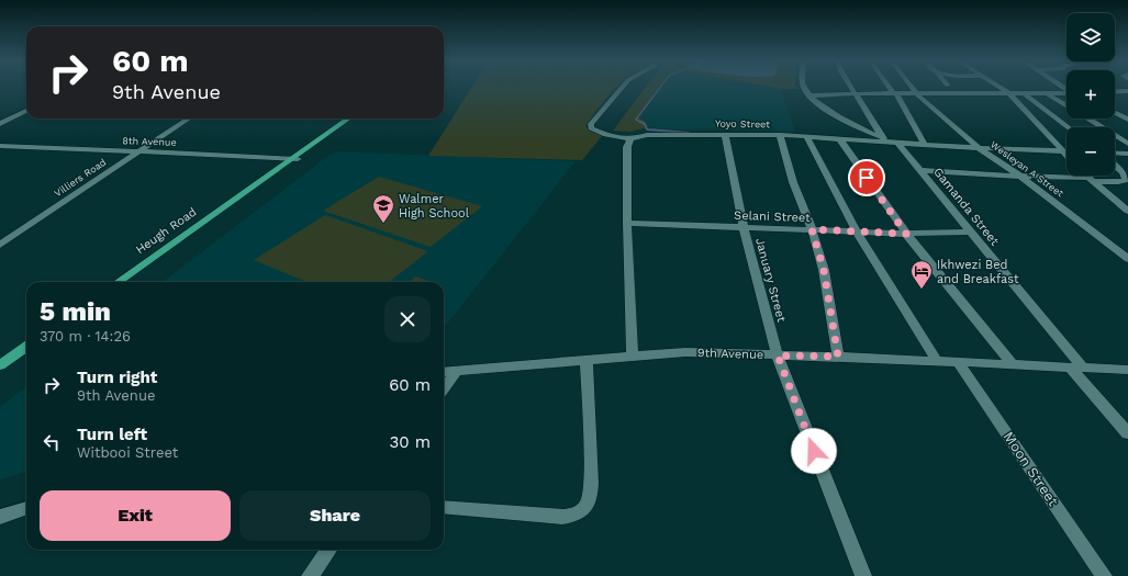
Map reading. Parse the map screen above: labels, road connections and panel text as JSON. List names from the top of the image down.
{
  "streets": {
    "main road": ["Heugh Road"],
    "street": [
      "Yoyo Street",
      "8th Avenue",
      "Wesleyan A Street",
      "Villiers Road",
      "Gamanda Street",
      "Selani Street",
      "January Street",
      "9th Avenue",
      "Moon Street"
    ]
  },
  "crossings": [
    ["Yoyo Street", "Wesleyan A Street"],
    ["Yoyo Street", "Gamanda Street"],
    ["Yoyo Street", "January Street"],
    ["8th Avenue", "Villiers Road"],
    ["8th Avenue", "Heugh Road"],
    ["Gamanda Street", "Selani Street"],
    ["Gamanda Street", "9th Avenue"],
    ["Selani Street", "January Street"],
    ["January Street", "9th Avenue"],
    ["9th Avenue", "Moon Street"]
  ],
  "places": {
    "school or university": ["Walmer High School"],
    "hotel": ["Ikhwezi Bed and Breakfast"]
  },
  "page": {
    "map_buttons": ["+", "−"],
    "turn": ["60 m", "9th Avenue"],
    "heading": ["5 min", "370 m · 14:26"],
    "list": [
      {
        "name": "Turn right",
        "note": "9th Avenue",
        "value": "60 m"
      },
      {
        "name": "Turn left",
        "note": "Witbooi Street",
        "value": "30 m"
      }
    ],
    "buttons": ["Exit", "Share"]
  }
}
